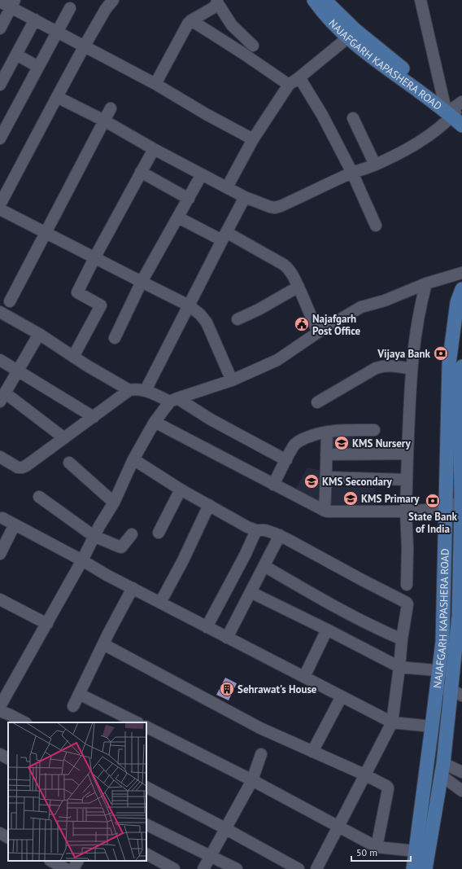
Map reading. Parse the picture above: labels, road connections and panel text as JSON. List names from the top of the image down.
{
  "streets": {
    "main road": ["NAJAFGARH KAPASHERA ROAD"]
  },
  "places": {
    "public building": ["Najafgarh Post Office"],
    "bank": ["Vijaya Bank", "State Bank of India"],
    "school or university": ["KMS Nursery", "KMS Secondary", "KMS Primary"],
    "building": ["Sehrawat's House"]
  },
  "scale_bar": "50 m"
}
